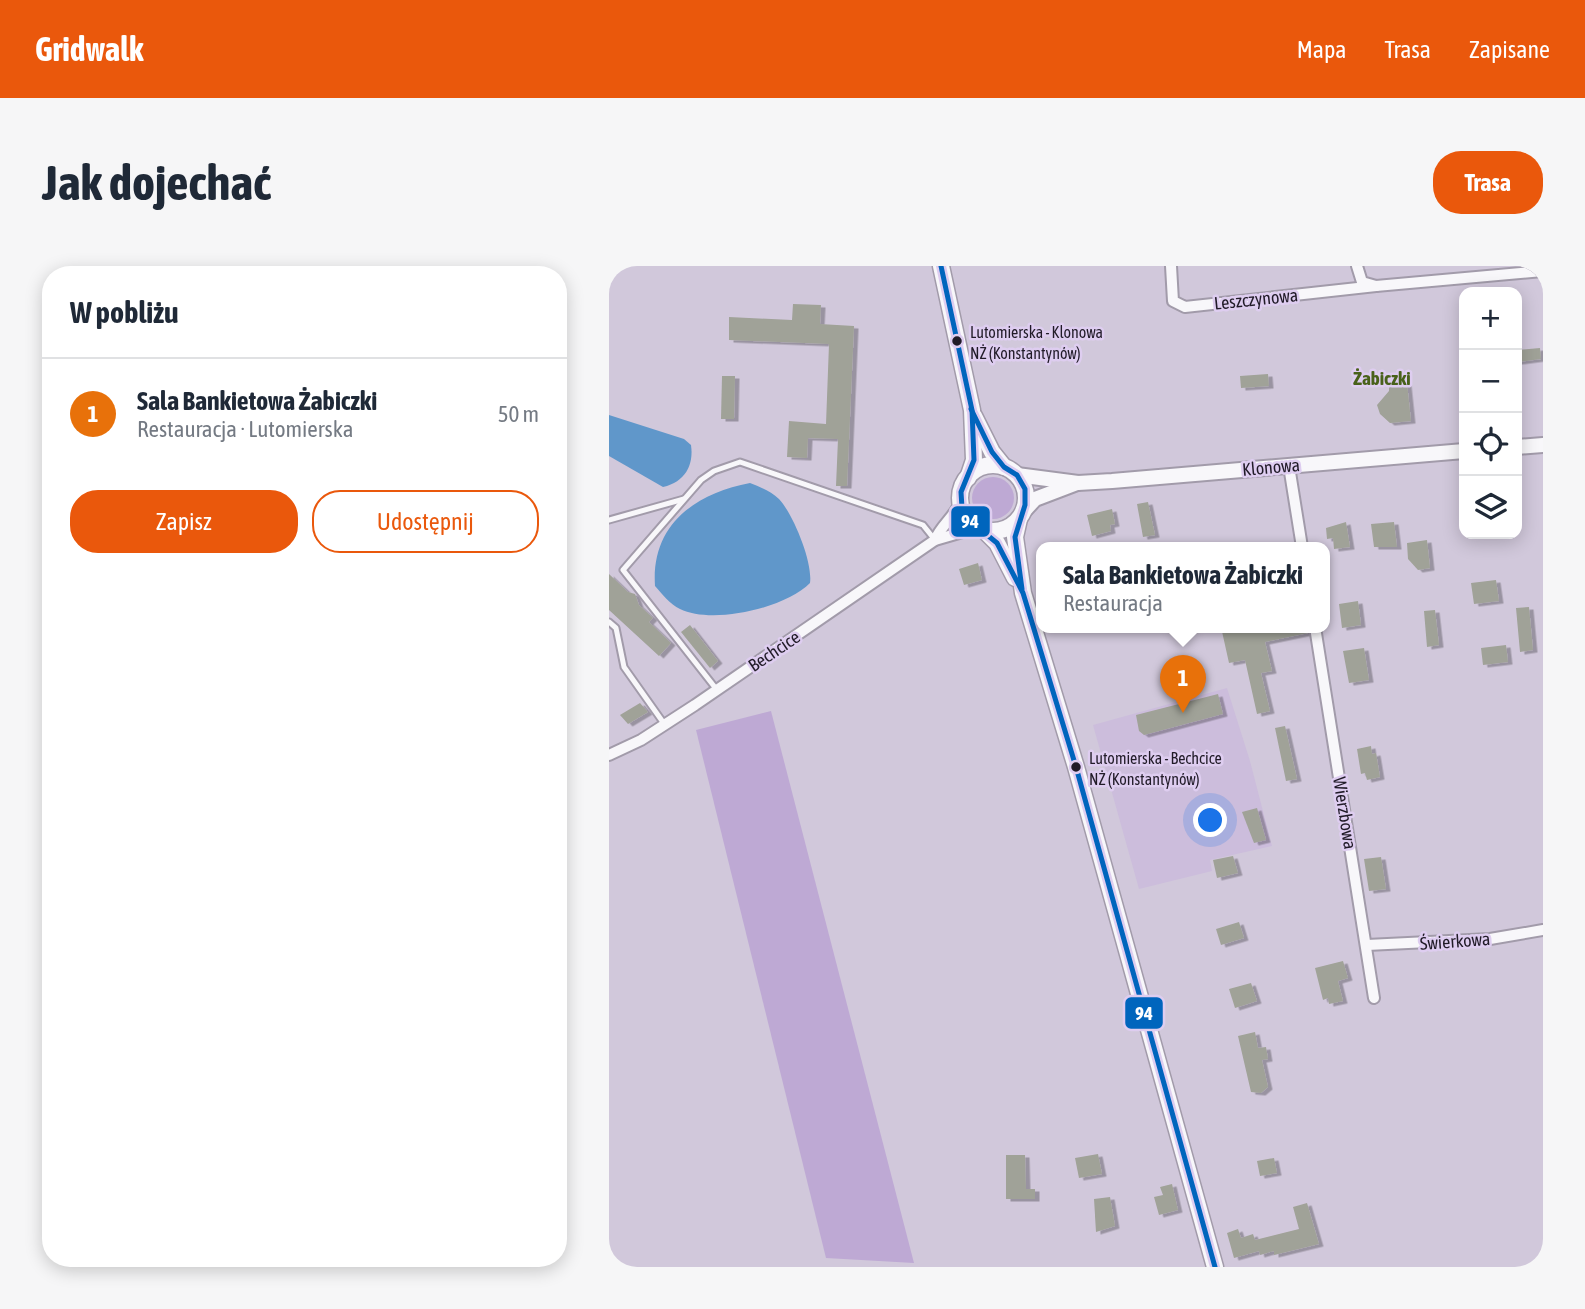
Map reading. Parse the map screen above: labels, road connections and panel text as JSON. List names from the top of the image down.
{
  "streets": {
    "street": [
      "Leszczynowa",
      "Klonowa",
      "Bechcice",
      "Wierzbowa",
      "Świerkowa"
    ]
  },
  "crossings": [
    ["Klonowa", "Bechcice"],
    ["Wierzbowa", "Świerkowa"]
  ],
  "districts": ["Żabiczki"],
  "places": ["Lutomierska - Klonowa NŻ (Konstantynów)", "Lutomierska - Bechcice NŻ (Konstantynów)"],
  "lines": ["transit line 94"],
  "page": {
    "header": "Gridwalk",
    "nav": ["Mapa", "Trasa", "Zapisane"],
    "buttons": [
      "Trasa",
      ["Zapisz", "Udostępnij"]
    ],
    "title": "Jak dojechać",
    "heading": "W pobliżu",
    "map_buttons": ["+", "−"],
    "list": [
      {
        "mark": "1",
        "name": "Sala Bankietowa Żabiczki",
        "note": "Restauracja · Lutomierska",
        "value": "50 m"
      }
    ],
    "popup": ["Sala Bankietowa Żabiczki", "Restauracja"],
    "pins": "1"
  }
}
